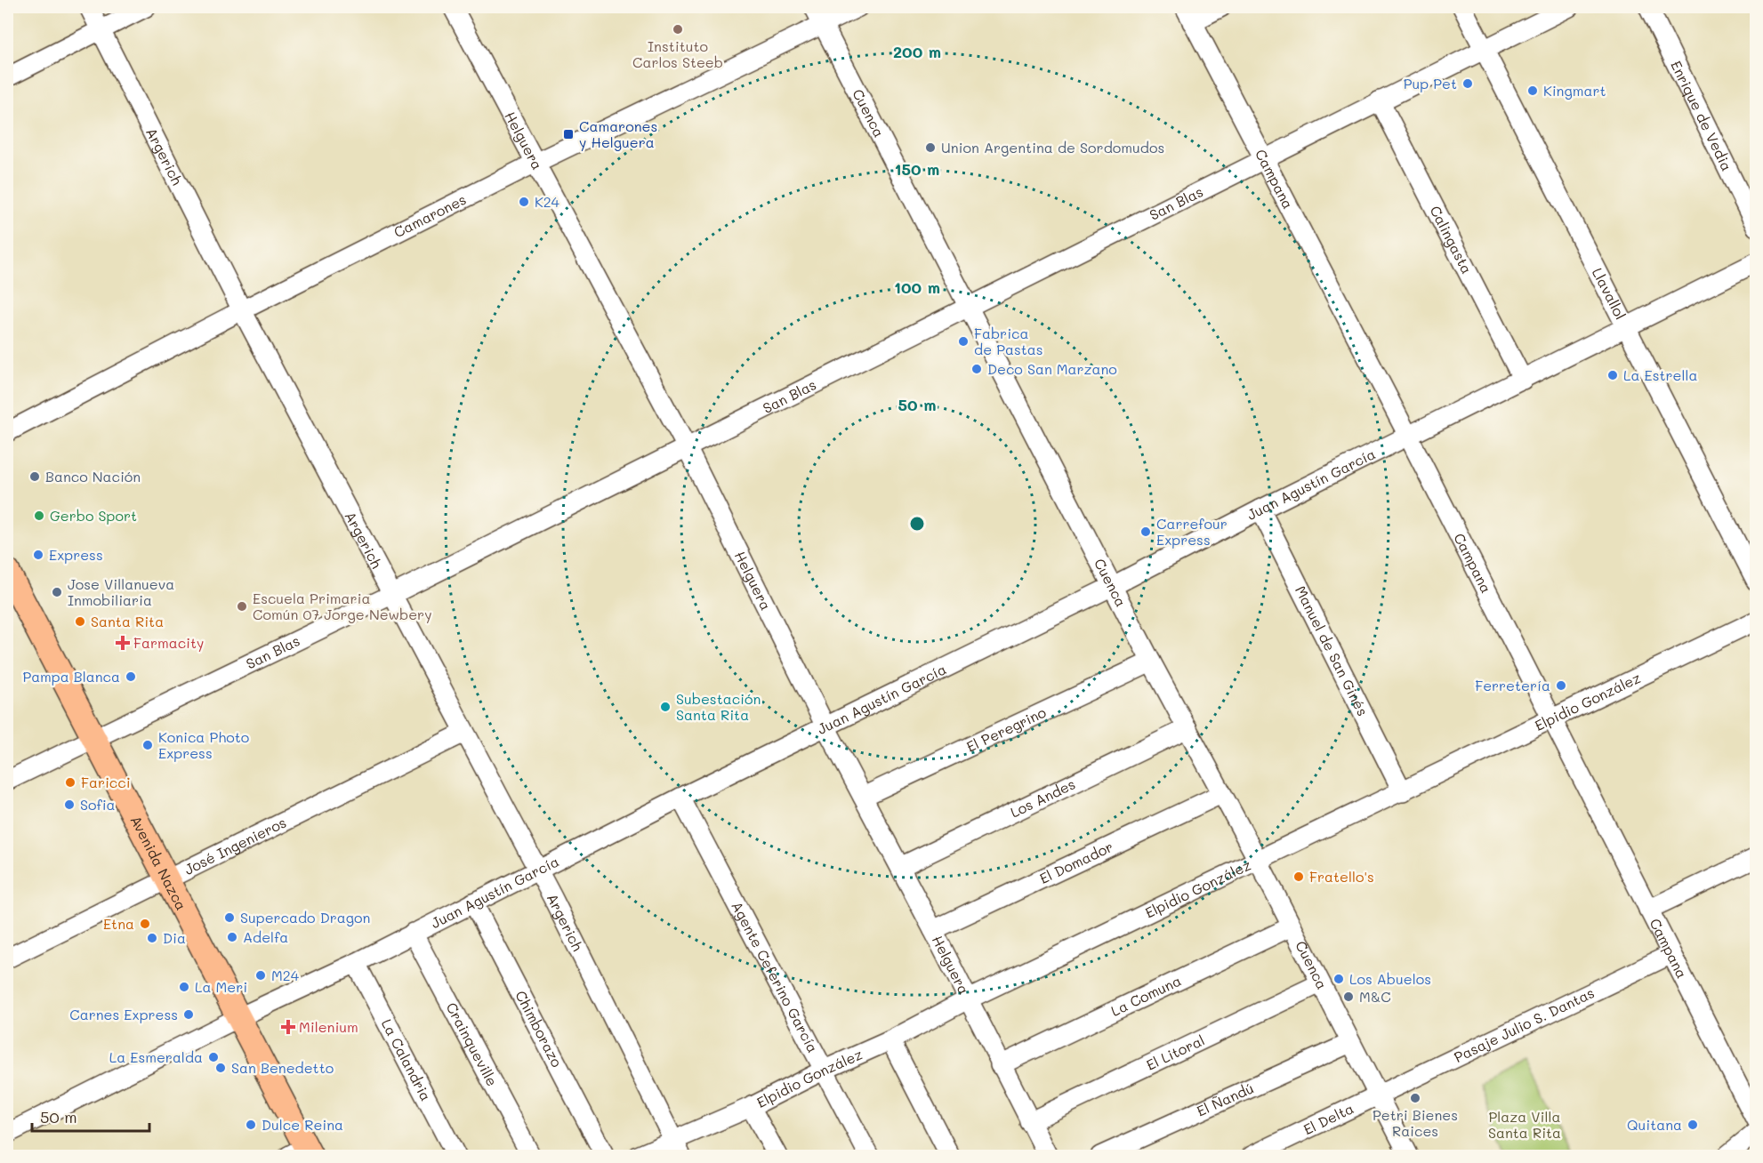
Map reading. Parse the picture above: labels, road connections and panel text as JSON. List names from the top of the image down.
{
  "streets": {
    "main road": ["Avenida Nazca"],
    "street": [
      "Cuenca",
      "Enrique de Vedia",
      "Helguera",
      "Argerich",
      "Campana",
      "San Blas",
      "Camarones",
      "Calingasta",
      "Llavallol",
      "Juan Agustín García",
      "Manuel de San Ginés",
      "Elpidio González",
      "El Peregrino",
      "Los Andes",
      "José Ingenieros",
      "El Domador",
      "Agente Ceferino García",
      "La Comuna",
      "Pasaje Julio S. Dantas",
      "Chimborazo",
      "Crainqueville",
      "El Litoral",
      "La Calandria",
      "El Ñandú",
      "El Delta"
    ]
  },
  "crossings": [
    ["Cuenca", "San Blas"],
    ["Cuenca", "Camarones"],
    ["Cuenca", "Juan Agustín García"],
    ["Cuenca", "Elpidio González"],
    ["Cuenca", "El Peregrino"],
    ["Cuenca", "Los Andes"],
    ["Cuenca", "El Domador"],
    ["Cuenca", "La Comuna"],
    ["Cuenca", "Pasaje Julio S. Dantas"],
    ["Cuenca", "El Litoral"],
    ["Cuenca", "El Ñandú"],
    ["Cuenca", "El Delta"],
    ["Helguera", "San Blas"],
    ["Helguera", "Camarones"],
    ["Helguera", "Juan Agustín García"],
    ["Helguera", "Elpidio González"],
    ["Helguera", "El Peregrino"],
    ["Helguera", "Los Andes"],
    ["Helguera", "El Domador"],
    ["Helguera", "La Comuna"],
    ["Helguera", "El Litoral"],
    ["Argerich", "San Blas"],
    ["Argerich", "Camarones"],
    ["Argerich", "Juan Agustín García"],
    ["Argerich", "Elpidio González"],
    ["Argerich", "José Ingenieros"],
    ["Campana", "San Blas"],
    ["Campana", "Juan Agustín García"],
    ["Campana", "Elpidio González"],
    ["Campana", "Pasaje Julio S. Dantas"],
    ["San Blas", "Calingasta"],
    ["San Blas", "Llavallol"],
    ["San Blas", "Avenida Nazca"],
    ["Calingasta", "Juan Agustín García"],
    ["Llavallol", "Juan Agustín García"],
    ["Juan Agustín García", "Manuel de San Ginés"],
    ["Juan Agustín García", "Avenida Nazca"],
    ["Juan Agustín García", "Agente Ceferino García"],
    ["Juan Agustín García", "Chimborazo"],
    ["Juan Agustín García", "Crainqueville"],
    ["Juan Agustín García", "La Calandria"],
    ["Manuel de San Ginés", "Elpidio González"],
    ["Elpidio González", "Agente Ceferino García"],
    ["José Ingenieros", "Avenida Nazca"],
    ["Pasaje Julio S. Dantas", "El Delta"]
  ],
  "parks": ["Plaza Villa Santa Rita"],
  "places": {
    "other": [
      "Instituto Carlos Steeb",
      "Pup Pet",
      "Kingmart",
      "Union Argentina de Sordomudos",
      "K24",
      "Fabrica de Pastas",
      "Deco San Marzano",
      "La Estrella",
      "Banco Nación",
      "Gerbo Sport",
      "Carrefour Express",
      "Express",
      "Jose Villanueva Inmobiliaria",
      "Escuela Primaria Común 07 Jorge Newbery",
      "Santa Rita",
      "Pampa Blanca",
      "Ferretería",
      "Subestación Santa Rita",
      "Konica Photo Express",
      "Faricci",
      "Sofia",
      "Fratello's",
      "Supercado Dragon",
      "Etna",
      "Adelfa",
      "Dia",
      "M24",
      "Los Abuelos",
      "La Meri",
      "M&C",
      "Carnes Express",
      "La Esmeralda",
      "San Benedetto",
      "Petri Bienes Raices",
      "Dulce Reina",
      "Quitana"
    ],
    "transit": ["Camarones y Helguera"],
    "health": ["Farmacity", "Milenium"]
  },
  "scale_bar": "50 m",
  "rings": [
    "200 m",
    "150 m",
    "100 m",
    "50 m"
  ]
}
